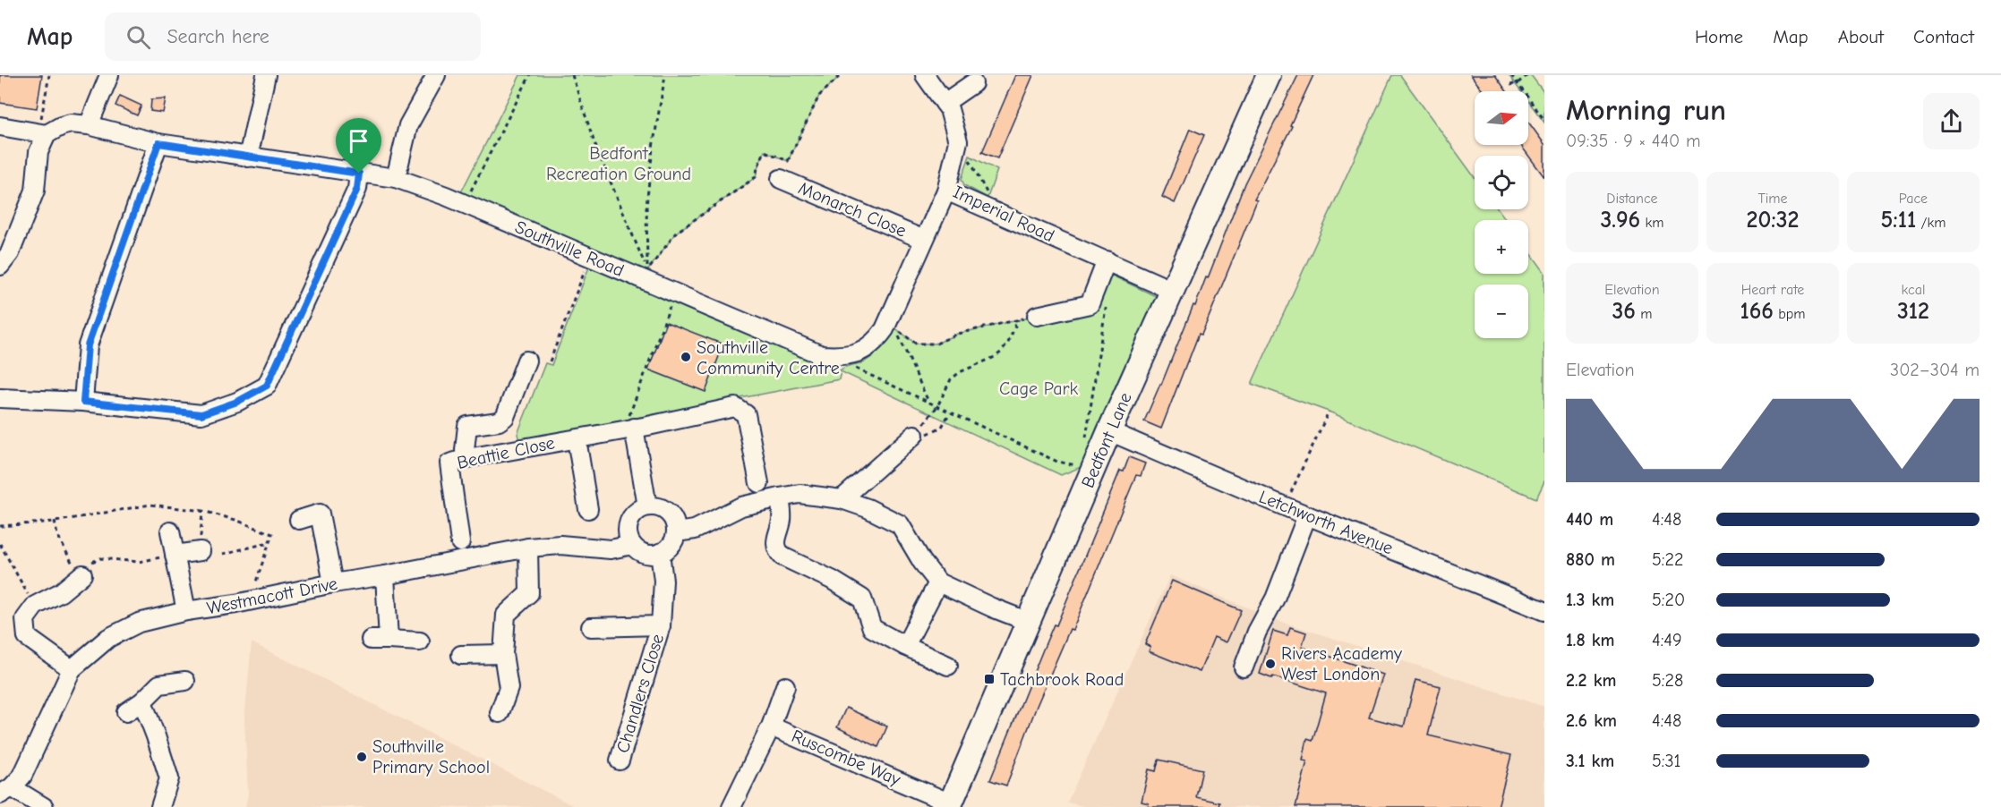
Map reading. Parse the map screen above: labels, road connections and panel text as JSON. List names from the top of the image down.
{
  "streets": {
    "main road": ["Bedfont Lane"],
    "street": [
      "Monarch Close",
      "Imperial Road",
      "Southville Road",
      "Beattie Close",
      "Letchworth Avenue",
      "Westmacott Drive",
      "Chandlers Close",
      "Ruscombe Way"
    ]
  },
  "crossings": [
    ["Monarch Close", "Southville Road"],
    ["Imperial Road", "Southville Road"],
    ["Imperial Road", "Bedfont Lane"],
    ["Bedfont Lane", "Letchworth Avenue"],
    ["Bedfont Lane", "Ruscombe Way"],
    ["Westmacott Drive", "Chandlers Close"]
  ],
  "parks": ["Bedfont Recreation Ground", "Cage Park"],
  "places": {
    "other": ["Southville Community Centre", "Rivers Academy West London", "Southville Primary School"],
    "transit": ["Tachbrook Road"]
  },
  "north": "right",
  "page": {
    "header": "Map",
    "search": "Search here",
    "nav": [
      "Home",
      "Map",
      "About",
      "Contact"
    ],
    "heading": ["Morning run", "09:35 · 9 × 440 m"],
    "map_buttons": ["+", "−"],
    "stats": [
      ["Distance", "3.96 km"],
      ["Time", "20:32"],
      ["Pace", "5:11 /km"],
      ["Elevation", "36 m"],
      ["Heart rate", "166 bpm"],
      ["kcal", "312"]
    ],
    "chart": ["Elevation", "302–304 m"],
    "list": [
      {
        "name": "440 m",
        "note": "4:48"
      },
      {
        "name": "880 m",
        "note": "5:22"
      },
      {
        "name": "1.3 km",
        "note": "5:20"
      },
      {
        "name": "1.8 km",
        "note": "4:49"
      },
      {
        "name": "2.2 km",
        "note": "5:28"
      },
      {
        "name": "2.6 km",
        "note": "4:48"
      },
      {
        "name": "3.1 km",
        "note": "5:31"
      }
    ]
  }
}
